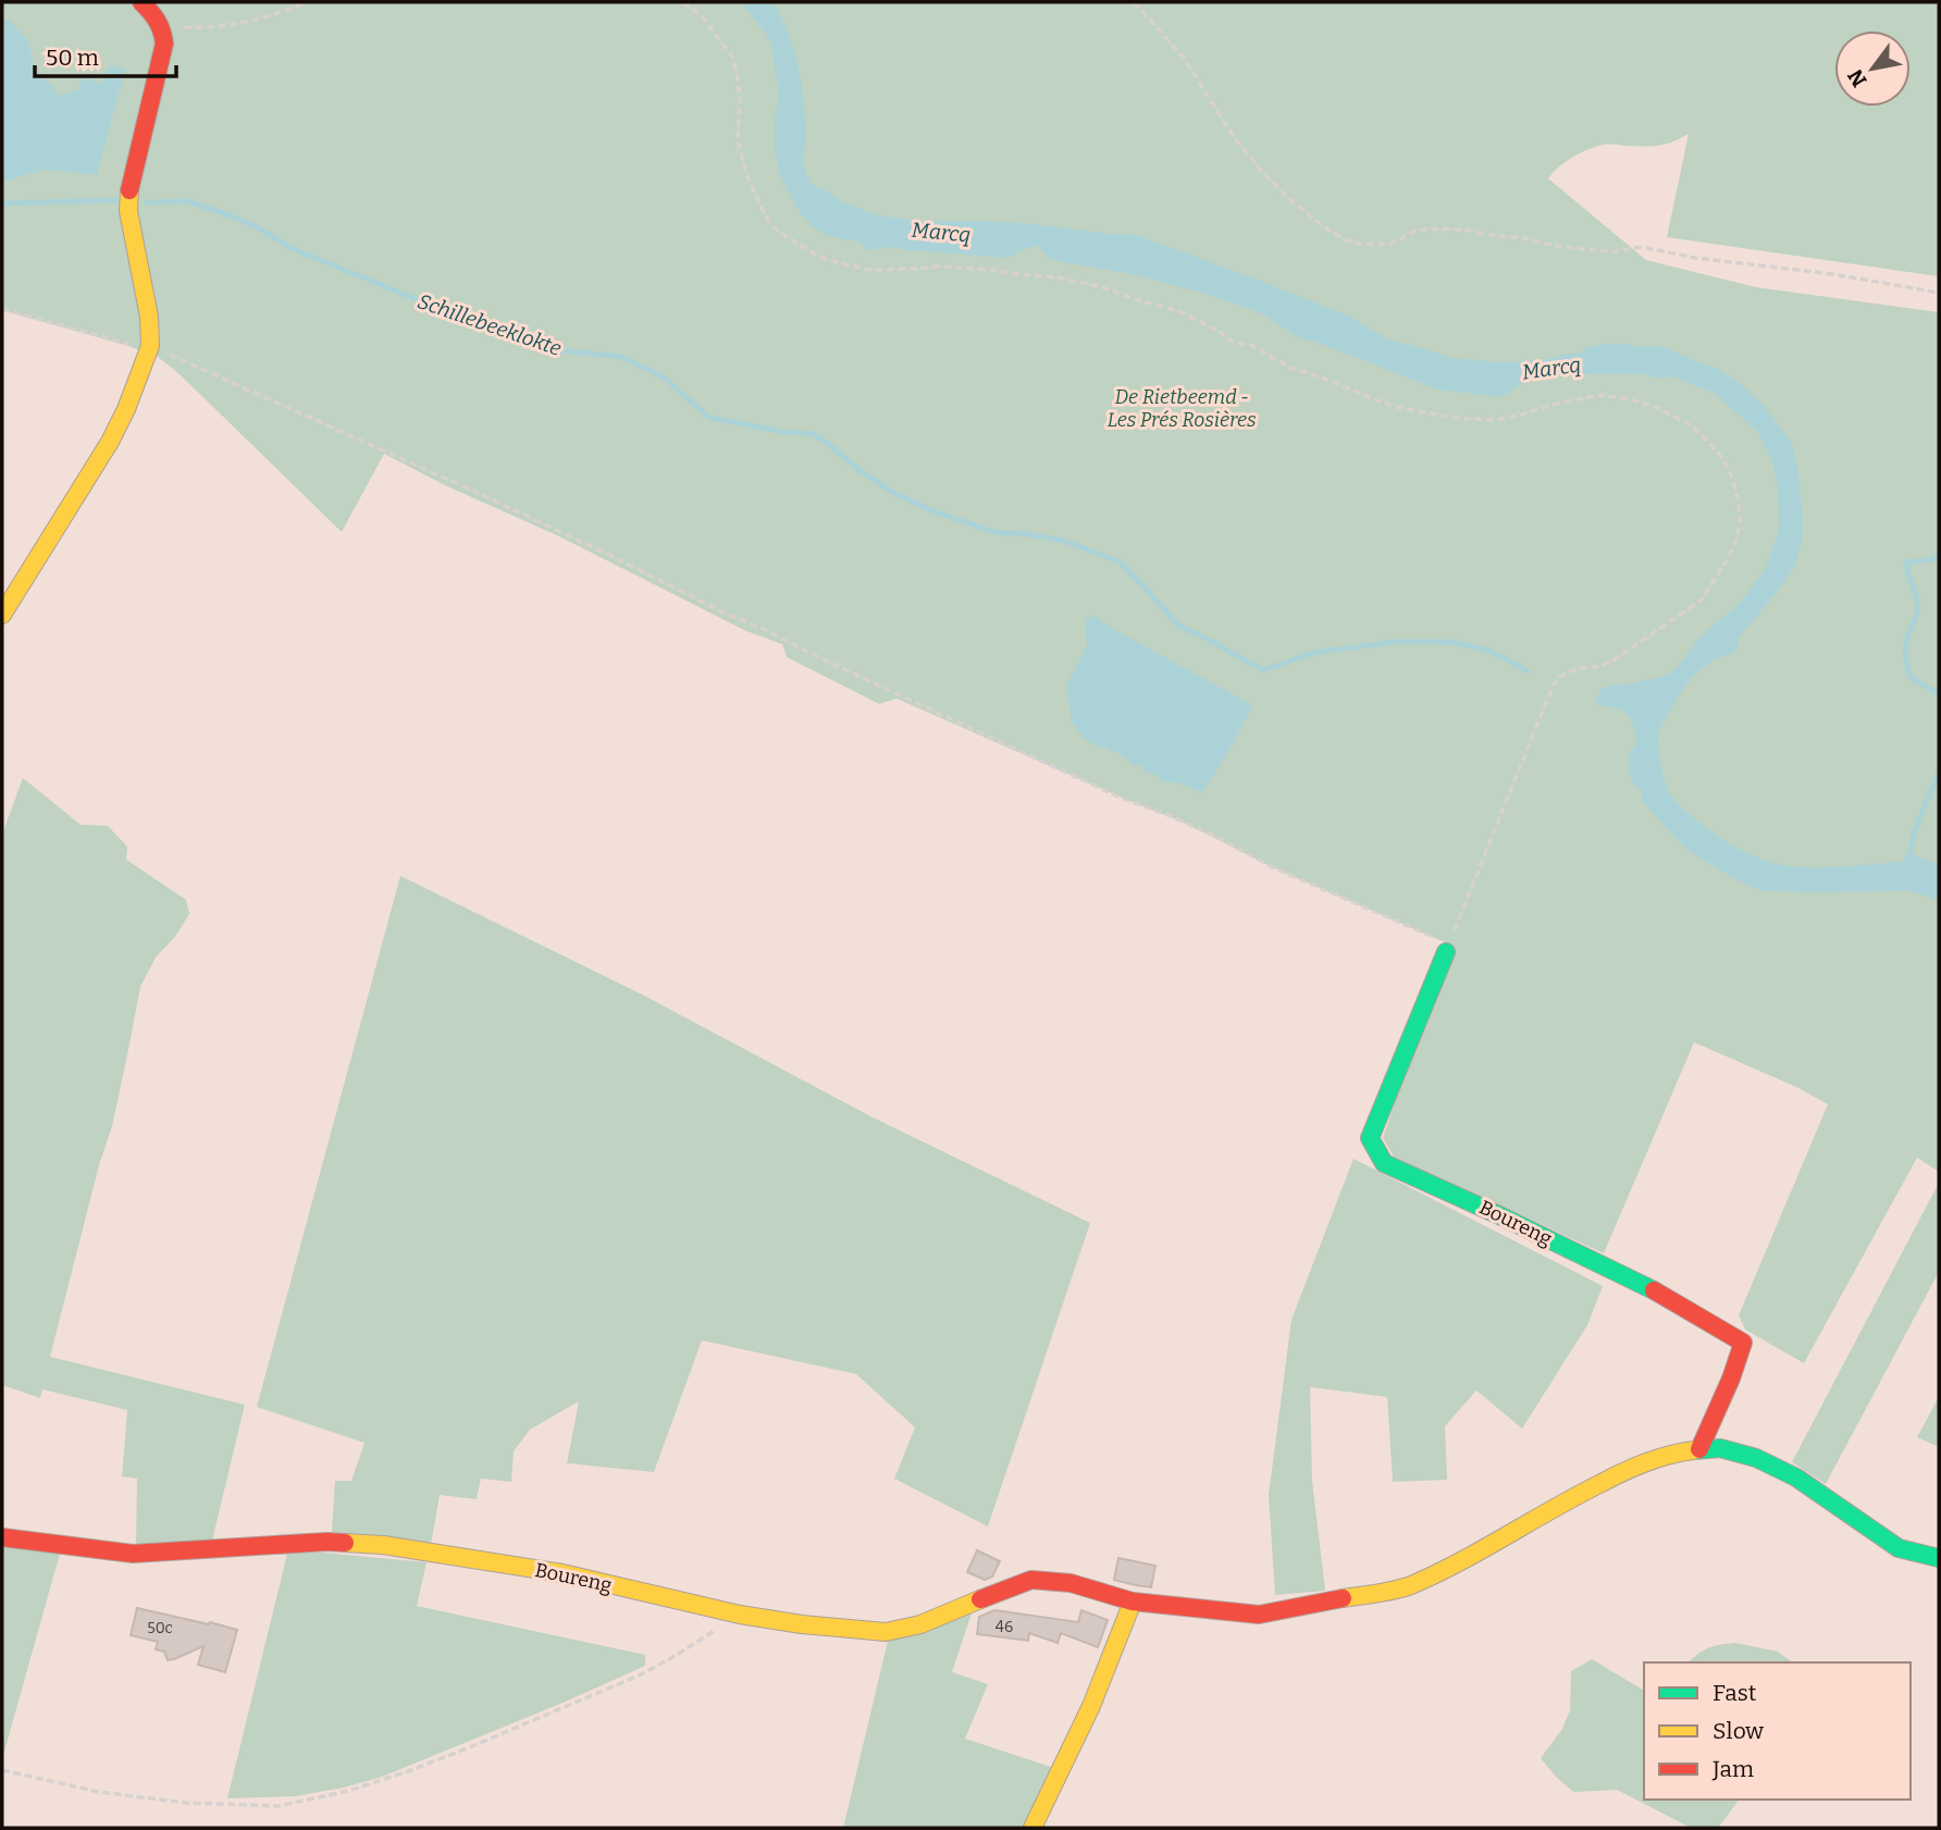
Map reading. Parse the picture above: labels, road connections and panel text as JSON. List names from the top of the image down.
{
  "streets": {
    "street": ["Boureng"]
  },
  "water": ["Marcq", "Schillebeeklokte"],
  "parks": ["De Rietbeemd - Les Prés Rosières"],
  "house_numbers": ["46", "50c"],
  "legend": ["Fast", "Slow", "Jam"],
  "scale_bar": "50 m",
  "north": "bottom left"
}
